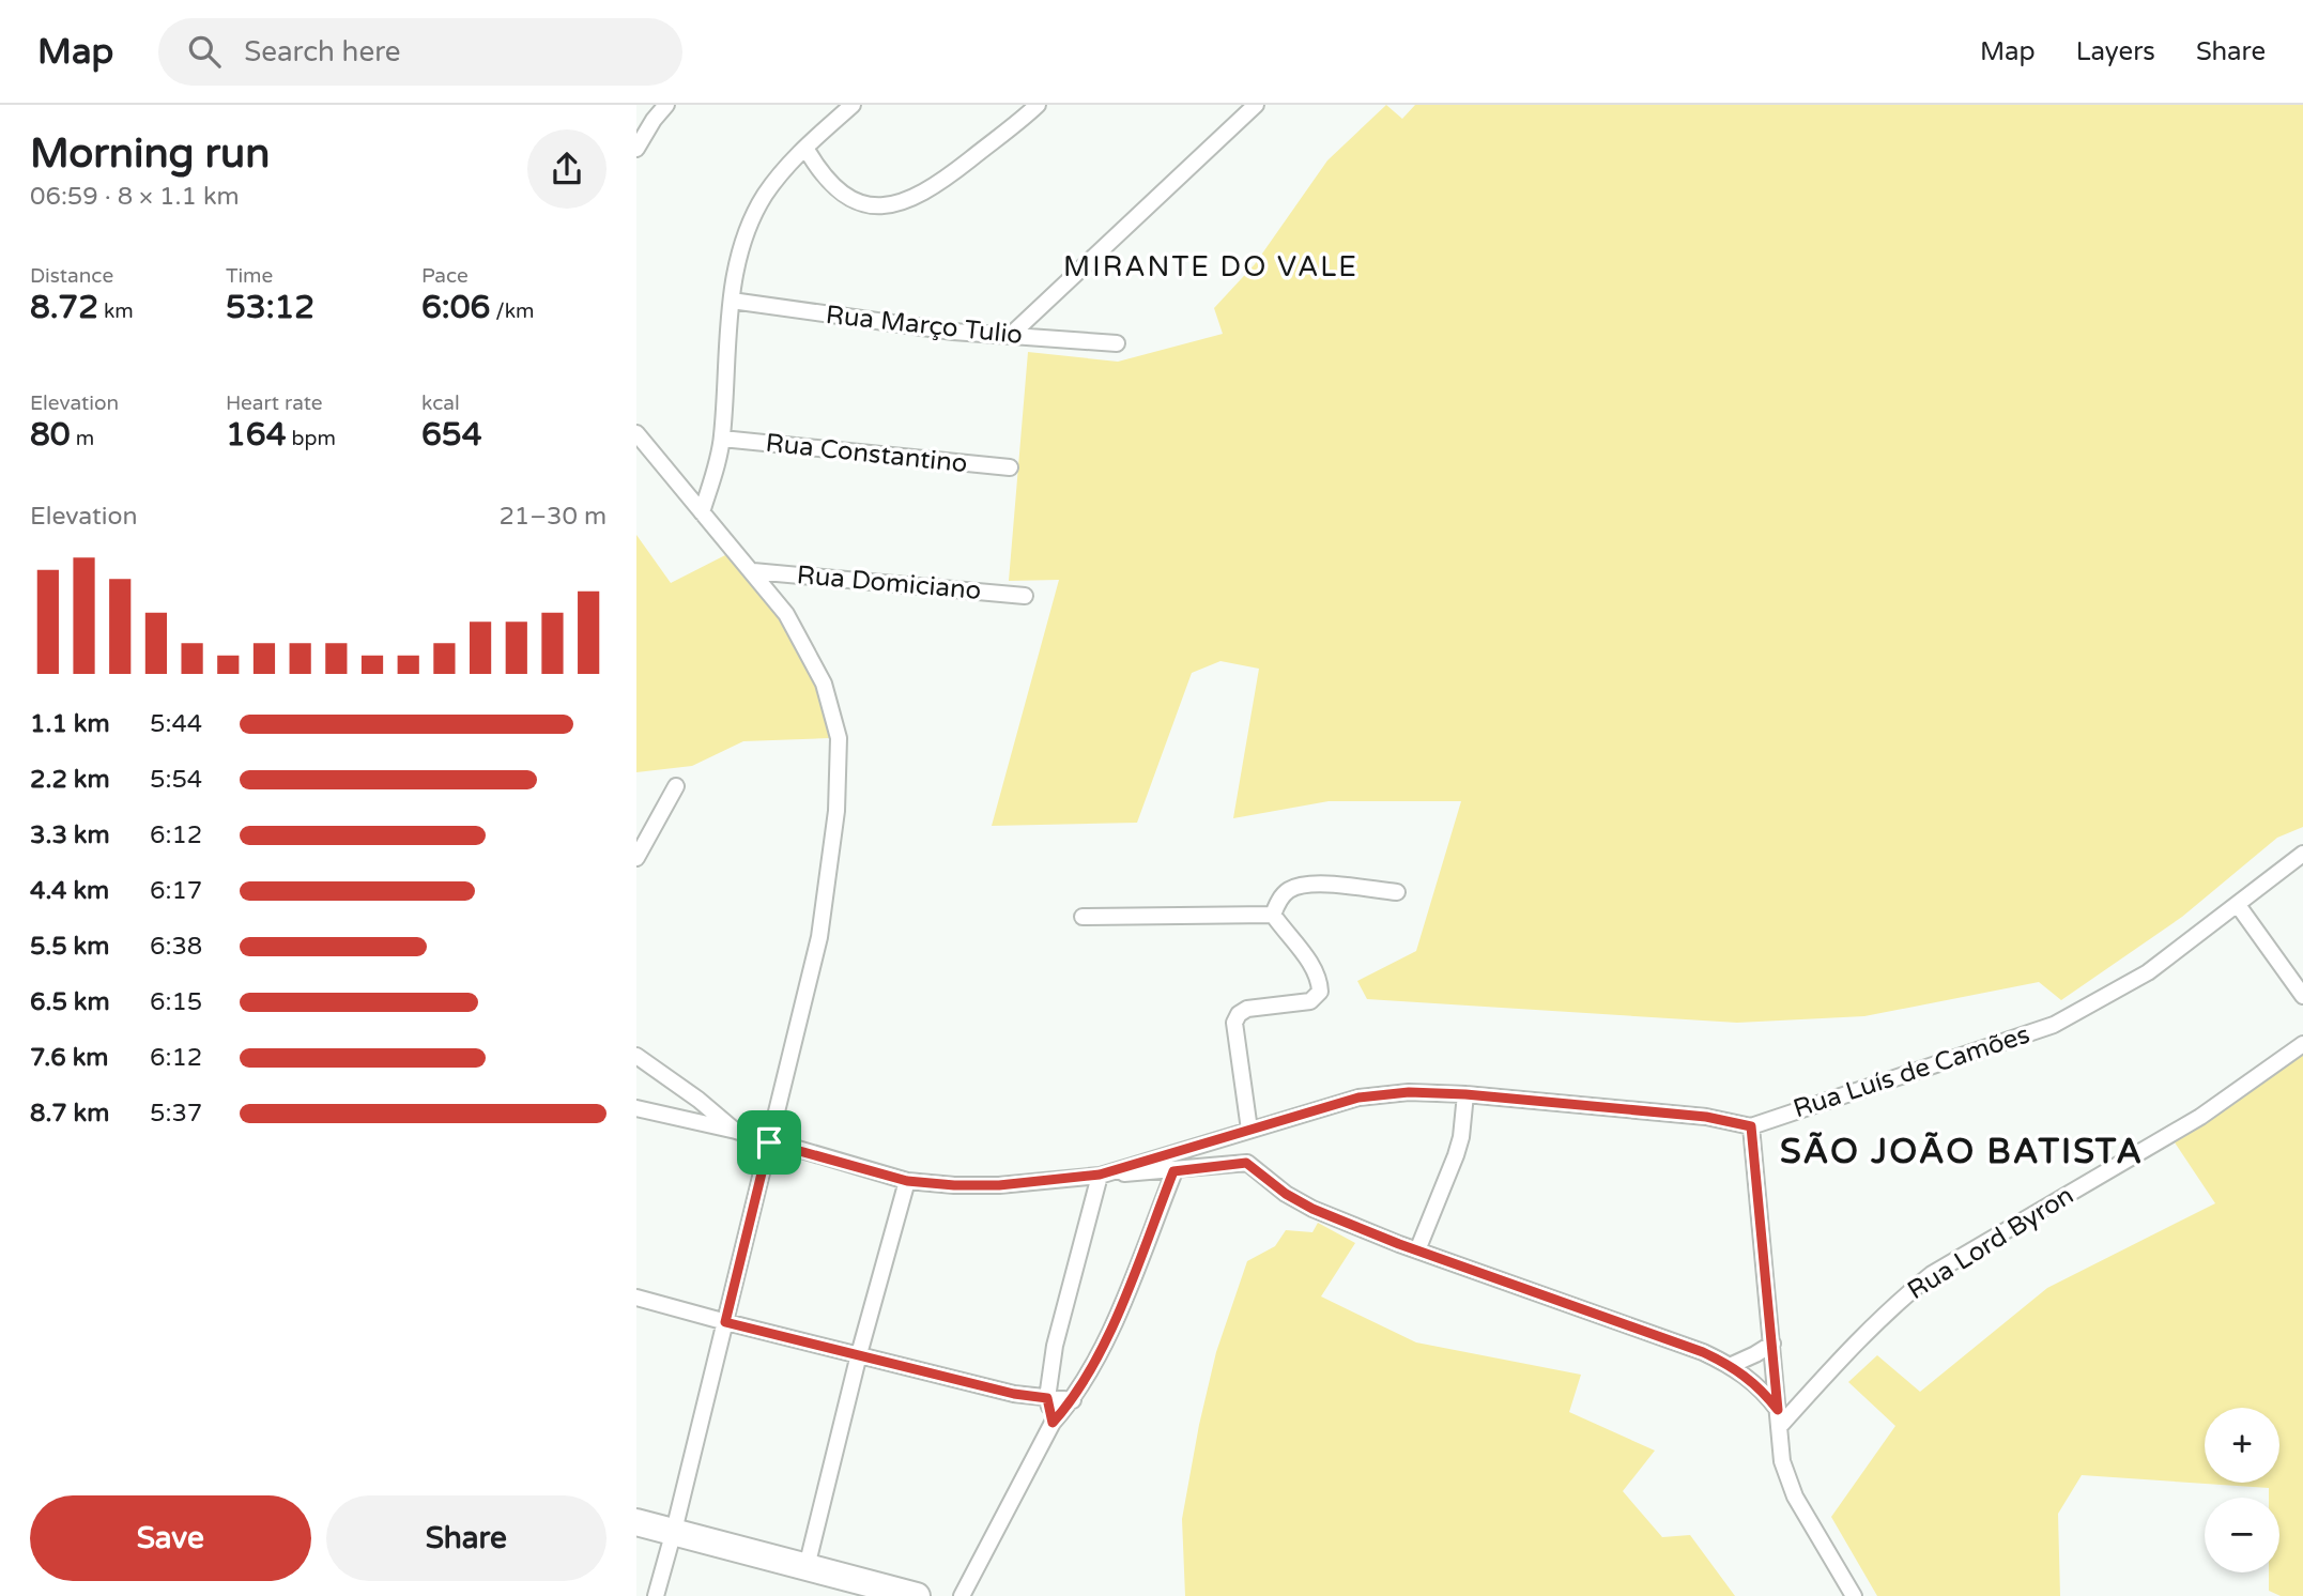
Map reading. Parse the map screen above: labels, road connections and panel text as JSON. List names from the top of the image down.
{
  "streets": {
    "street": [
      "Rua Março Tulio",
      "Rua Constantino",
      "Rua Domiciano",
      "Rua Luís de Camões",
      "Rua Lord Byron"
    ]
  },
  "districts": ["MIRANTE DO VALE", "SÃO JOÃO BATISTA"],
  "page": {
    "header": "Map",
    "search": "Search here",
    "nav": ["Map", "Layers", "Share"],
    "heading": ["Morning run", "06:59 · 8 × 1.1 km"],
    "stats": [
      ["Distance", "8.72 km"],
      ["Time", "53:12"],
      ["Pace", "6:06 /km"],
      ["Elevation", "80 m"],
      ["Heart rate", "164 bpm"],
      ["kcal", "654"]
    ],
    "chart": ["Elevation", "21–30 m"],
    "list": [
      {
        "name": "1.1 km",
        "note": "5:44"
      },
      {
        "name": "2.2 km",
        "note": "5:54"
      },
      {
        "name": "3.3 km",
        "note": "6:12"
      },
      {
        "name": "4.4 km",
        "note": "6:17"
      },
      {
        "name": "5.5 km",
        "note": "6:38"
      },
      {
        "name": "6.5 km",
        "note": "6:15"
      },
      {
        "name": "7.6 km",
        "note": "6:12"
      },
      {
        "name": "8.7 km",
        "note": "5:37"
      }
    ],
    "map_buttons": ["+", "−"],
    "buttons": ["Save", "Share"]
  }
}
